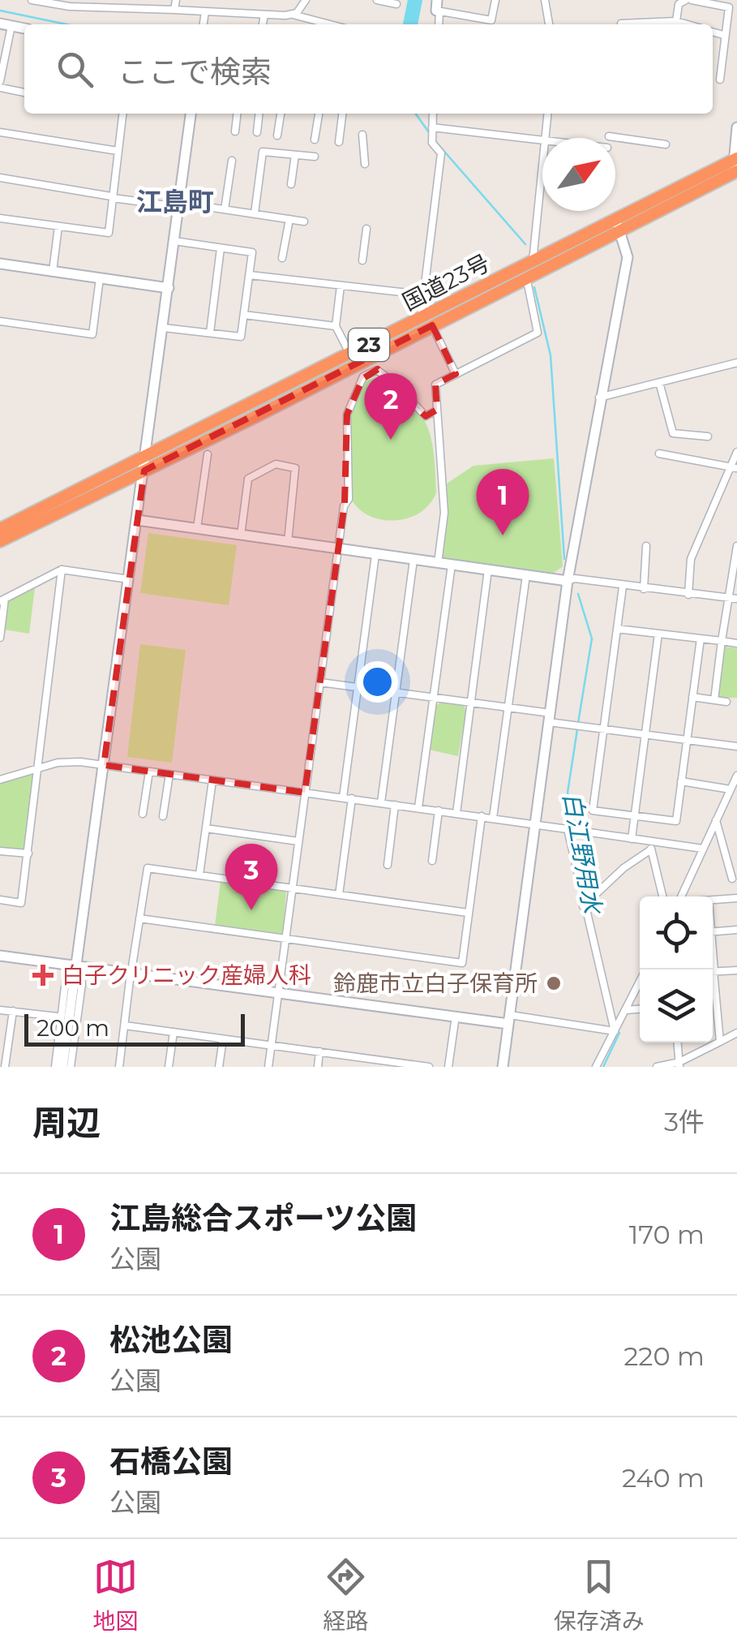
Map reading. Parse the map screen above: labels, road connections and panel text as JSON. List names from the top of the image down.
{
  "streets": {
    "highway": ["国道23号", "23"]
  },
  "districts": ["江島町"],
  "water": ["白江野用水"],
  "places": {
    "health": ["白子クリニック産婦人科"],
    "other": ["鈴鹿市立白子保育所"]
  },
  "scale_bar": "200 m",
  "north": "top right",
  "page": {
    "search": "ここで検索",
    "pins": ["2", "1", "3"],
    "scale": "200 m",
    "heading": ["周辺", "3件"],
    "list": [
      {
        "mark": "1",
        "name": "江島総合スポーツ公園",
        "note": "公園",
        "value": "170 m"
      },
      {
        "mark": "2",
        "name": "松池公園",
        "note": "公園",
        "value": "220 m"
      },
      {
        "mark": "3",
        "name": "石橋公園",
        "note": "公園",
        "value": "240 m"
      }
    ],
    "nav": ["地図", "経路", "保存済み"]
  }
}
